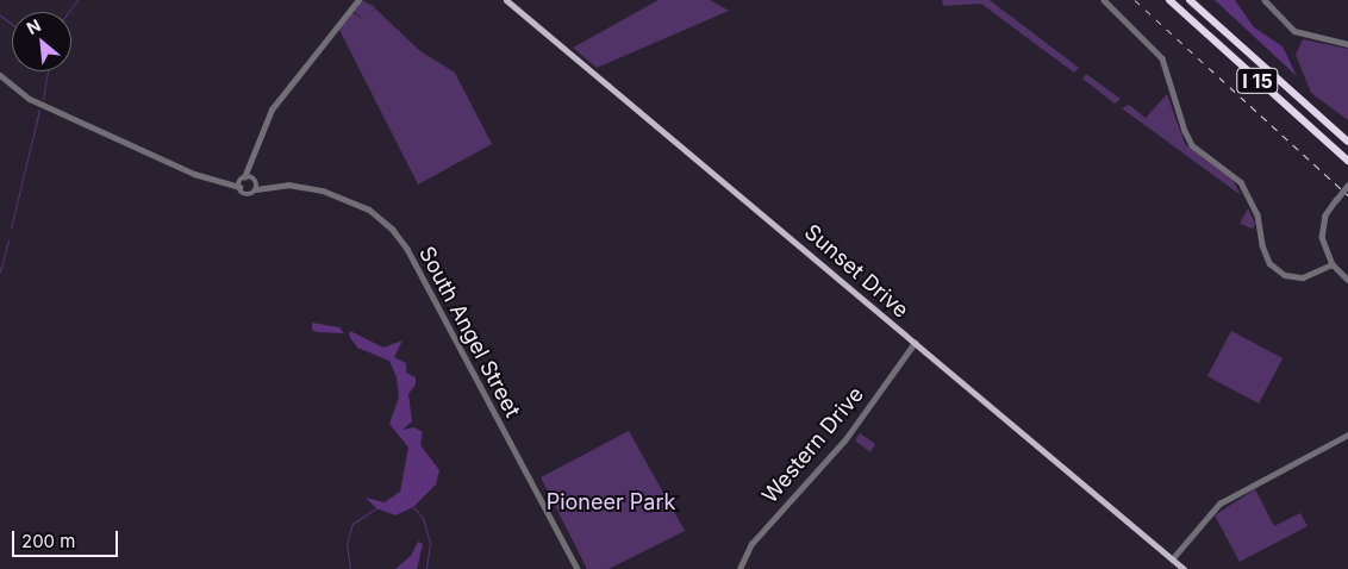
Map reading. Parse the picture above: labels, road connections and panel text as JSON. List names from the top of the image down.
{
  "streets": {
    "highway": ["I 15"],
    "main road": ["Sunset Drive"],
    "street": ["South Angel Street", "Western Drive"]
  },
  "crossings": [
    ["Sunset Drive", "Western Drive"]
  ],
  "parks": ["Pioneer Park"],
  "scale_bar": "200 m",
  "north": "top left"
}
